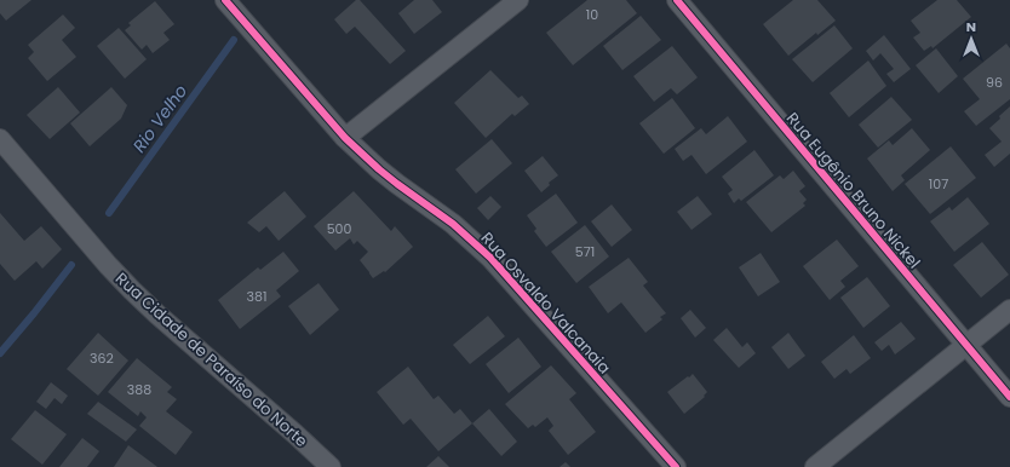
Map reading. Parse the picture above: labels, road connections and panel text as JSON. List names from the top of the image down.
{
  "streets": {
    "street": ["Rua Eugênio Bruno Nickel", "Rua Osvaldo Valcanaia", "Rua Cidade de Paraíso do Norte"]
  },
  "water": ["Rio Velho"],
  "house_numbers": [
    "10",
    "96",
    "107",
    "500",
    "571",
    "381",
    "362",
    "388"
  ],
  "north": "top"
}
